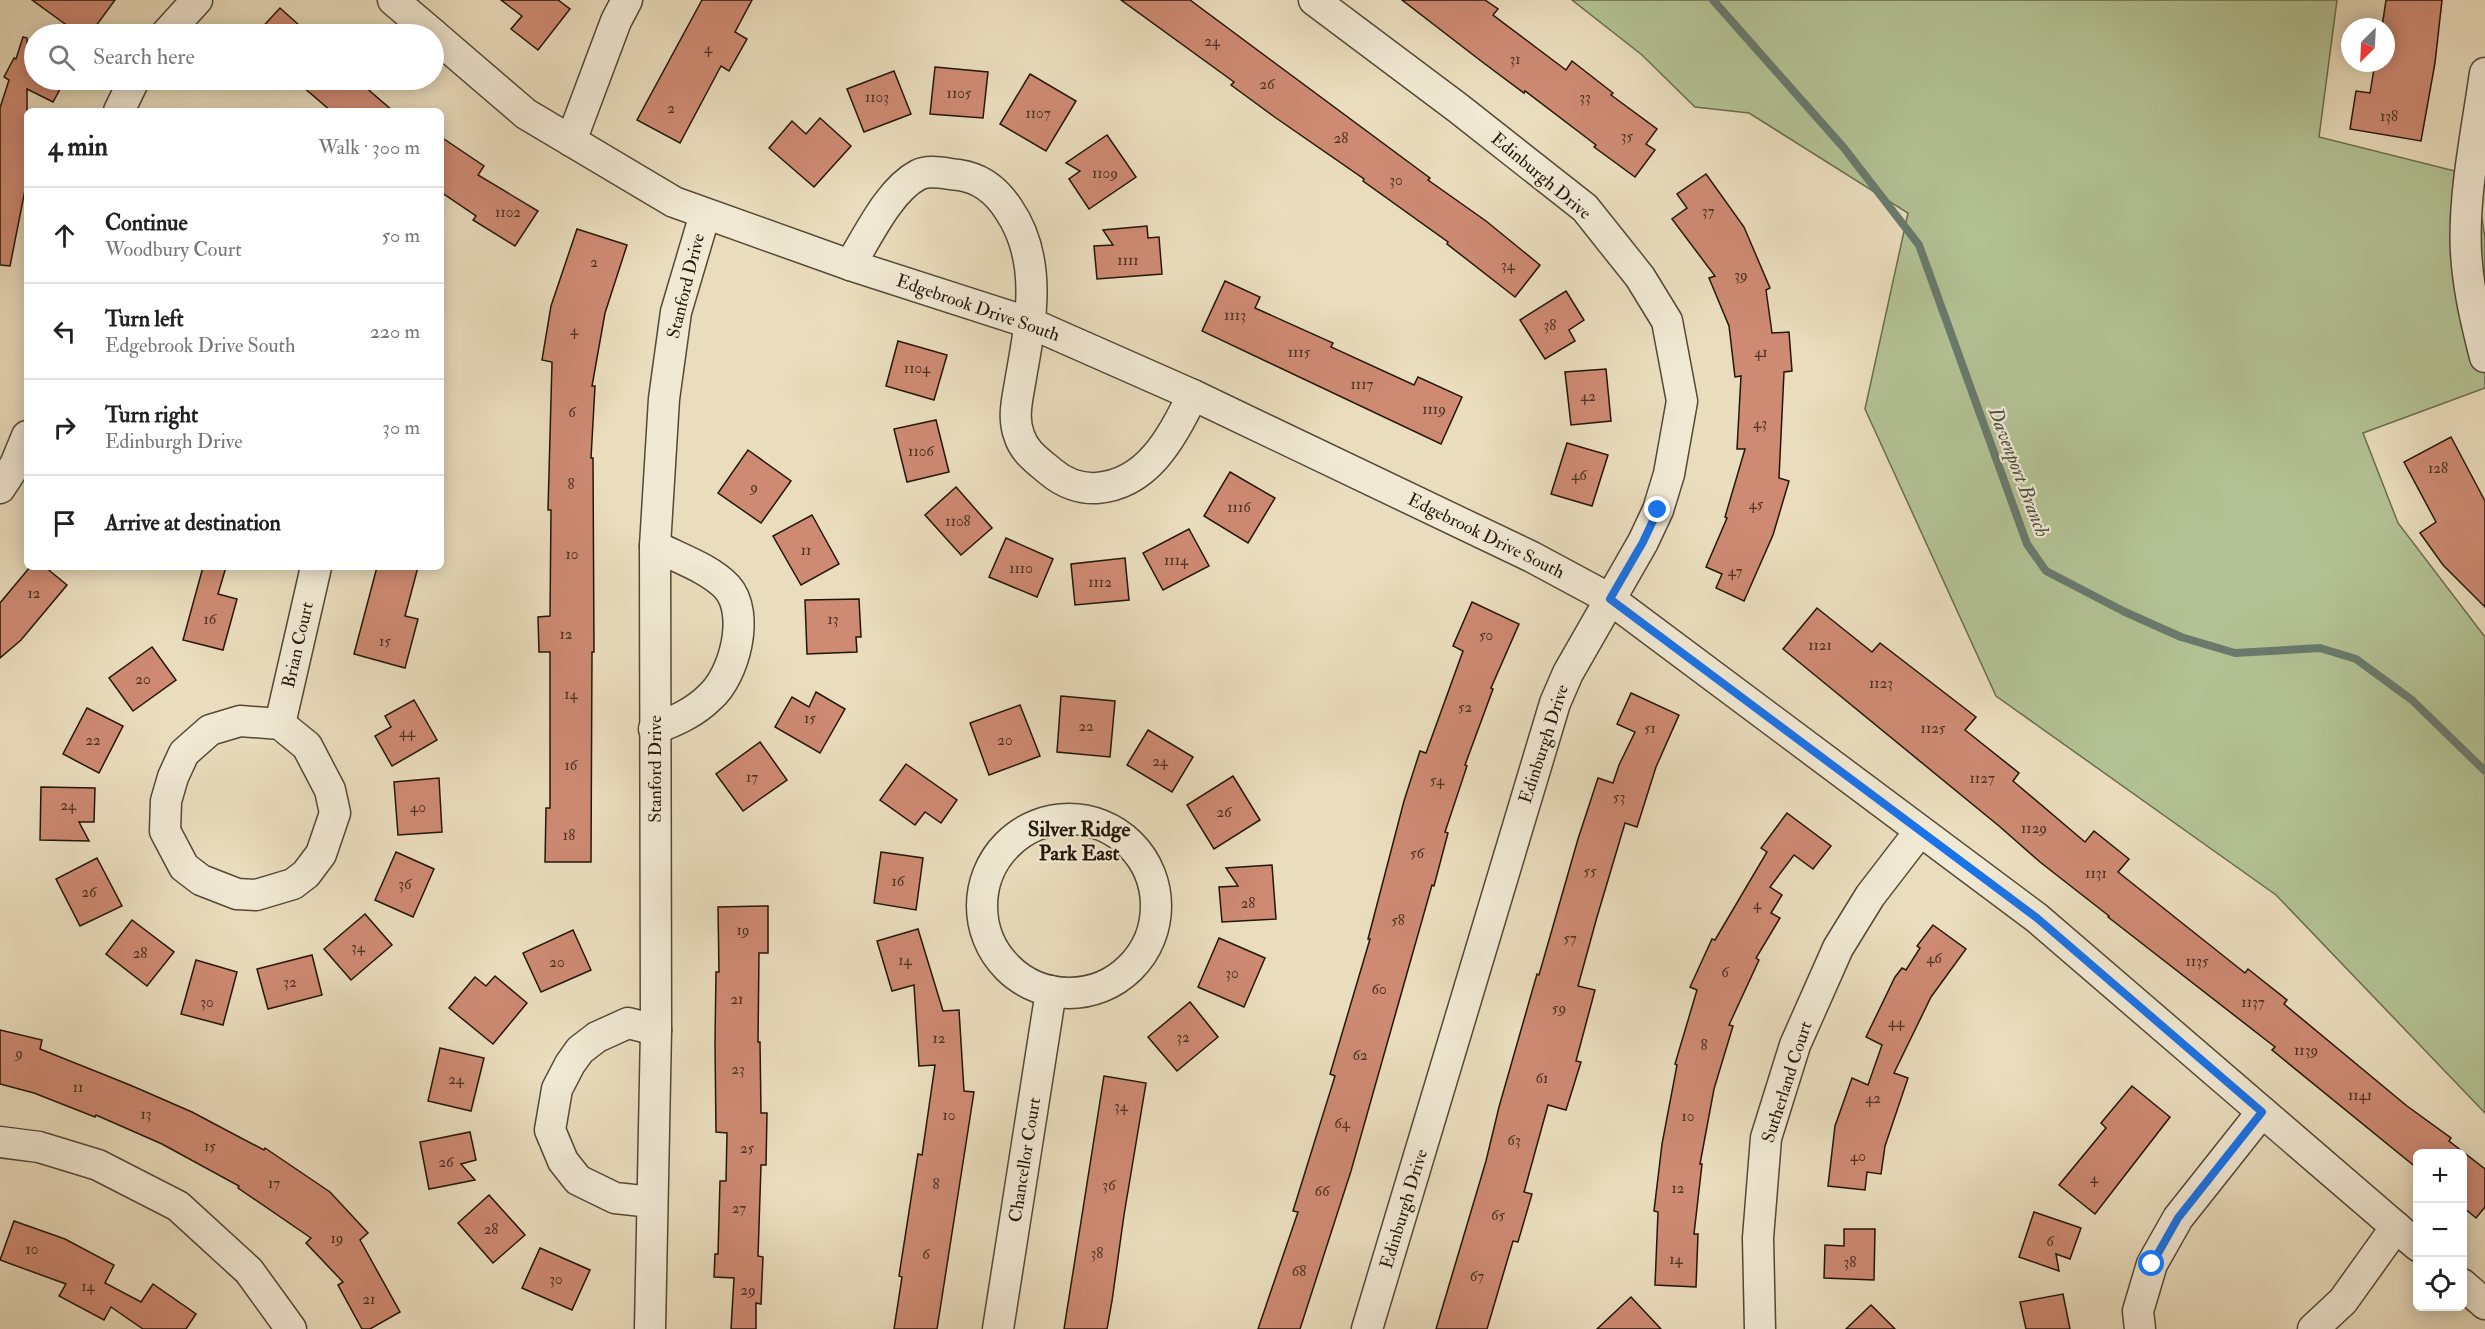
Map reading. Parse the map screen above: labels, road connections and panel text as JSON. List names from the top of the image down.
{
  "streets": {
    "street": [
      "Edinburgh Drive",
      "Stanford Drive",
      "Edgebrook Drive South",
      "Brian Court",
      "Sutherland Court",
      "Chancellor Court"
    ]
  },
  "crossings": [
    ["Edinburgh Drive", "Edgebrook Drive South"],
    ["Stanford Drive", "Edgebrook Drive South"],
    ["Edgebrook Drive South", "Sutherland Court"]
  ],
  "districts": ["Silver Ridge Park East"],
  "water": ["Davenport Branch"],
  "house_numbers": [
    "24",
    "4",
    "31",
    "26",
    "1105",
    "1103",
    "33",
    "2",
    "1107",
    "138",
    "35",
    "28",
    "1109",
    "30",
    "37",
    "1102",
    "1111",
    "2",
    "34",
    "39",
    "1113",
    "38",
    "4",
    "1115",
    "41",
    "1104",
    "1117",
    "42",
    "1119",
    "6",
    "43",
    "1106",
    "128",
    "46",
    "8",
    "9",
    "45",
    "1116",
    "1108",
    "11",
    "10",
    "1114",
    "1110",
    "47",
    "1112",
    "12",
    "16",
    "13",
    "12",
    "50",
    "15",
    "1121",
    "20",
    "1123",
    "14",
    "52",
    "15",
    "22",
    "51",
    "1125",
    "44",
    "22",
    "20",
    "24",
    "16",
    "17",
    "1127",
    "54",
    "53",
    "24",
    "40",
    "26",
    "1129",
    "18",
    "56",
    "55",
    "1131",
    "16",
    "36",
    "26",
    "28",
    "4",
    "58",
    "19",
    "57",
    "34",
    "28",
    "46",
    "14",
    "1135",
    "20",
    "6",
    "30",
    "32",
    "60",
    "21",
    "30",
    "1137",
    "59",
    "44",
    "32",
    "12",
    "8",
    "1139",
    "9",
    "62",
    "23",
    "61",
    "24",
    "11",
    "1141",
    "42",
    "34",
    "13",
    "10",
    "10",
    "64",
    "63",
    "15",
    "25",
    "40",
    "26",
    "4",
    "17",
    "8",
    "36",
    "12",
    "66",
    "27",
    "65",
    "28",
    "19",
    "6",
    "10",
    "38",
    "6",
    "14",
    "38",
    "68",
    "67",
    "30",
    "14",
    "29",
    "21"
  ],
  "north": "bottom left",
  "page": {
    "search": "Search here",
    "heading": ["4 min", "Walk · 300 m"],
    "list": [
      ["Continue", "Woodbury Court", "50 m"],
      ["Turn left", "Edgebrook Drive South", "220 m"],
      ["Turn right", "Edinburgh Drive", "30 m"],
      "Arrive at destination"
    ],
    "map_buttons": ["+", "−"]
  }
}
